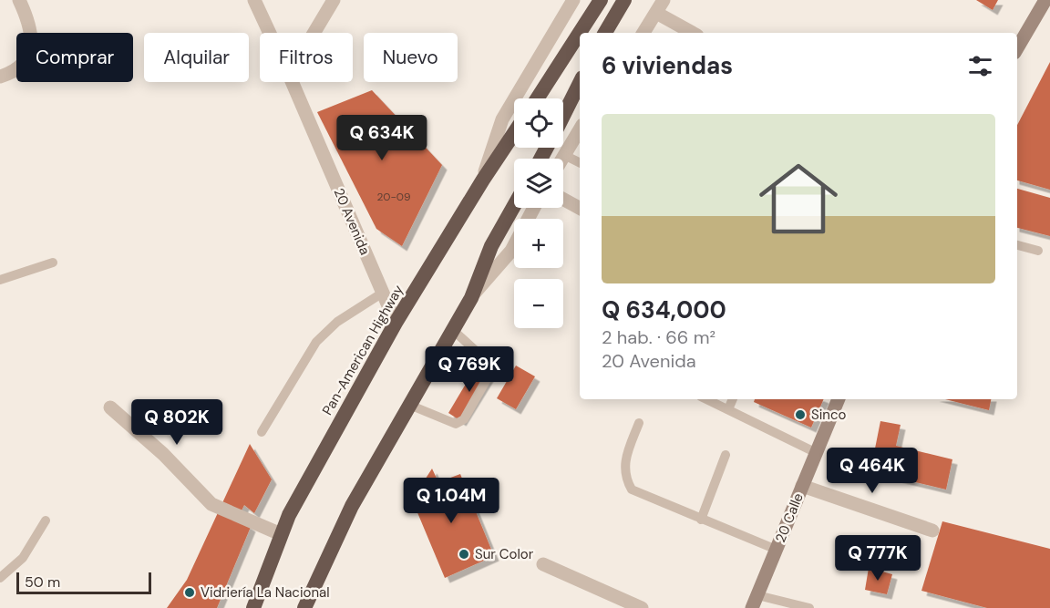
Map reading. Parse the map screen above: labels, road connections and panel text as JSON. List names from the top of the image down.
{
  "streets": {
    "highway": ["Pan-American Highway"],
    "main road": ["20 Calle"],
    "street": ["20 Avenida"]
  },
  "crossings": [
    ["20 Avenida", "Pan-American Highway"]
  ],
  "places": ["Sinco", "Sur Color", "Vidriería La Nacional"],
  "house_numbers": ["20-09"],
  "scale_bar": "50 m",
  "page": {
    "chip": [
      "Comprar",
      "Alquilar",
      "Filtros",
      "Nuevo"
    ],
    "heading": "6 viviendas",
    "map_buttons": ["+", "−"],
    "list": [
      {
        "name": "Q 634,000",
        "note": "2 hab. · 66 m² · 20 Avenida"
      }
    ],
    "price": [
      "Q 634K",
      "Q 769K",
      "Q 802K",
      "Q 464K",
      "Q 1.04M",
      "Q 777K"
    ],
    "scale": "50 m"
  }
}
